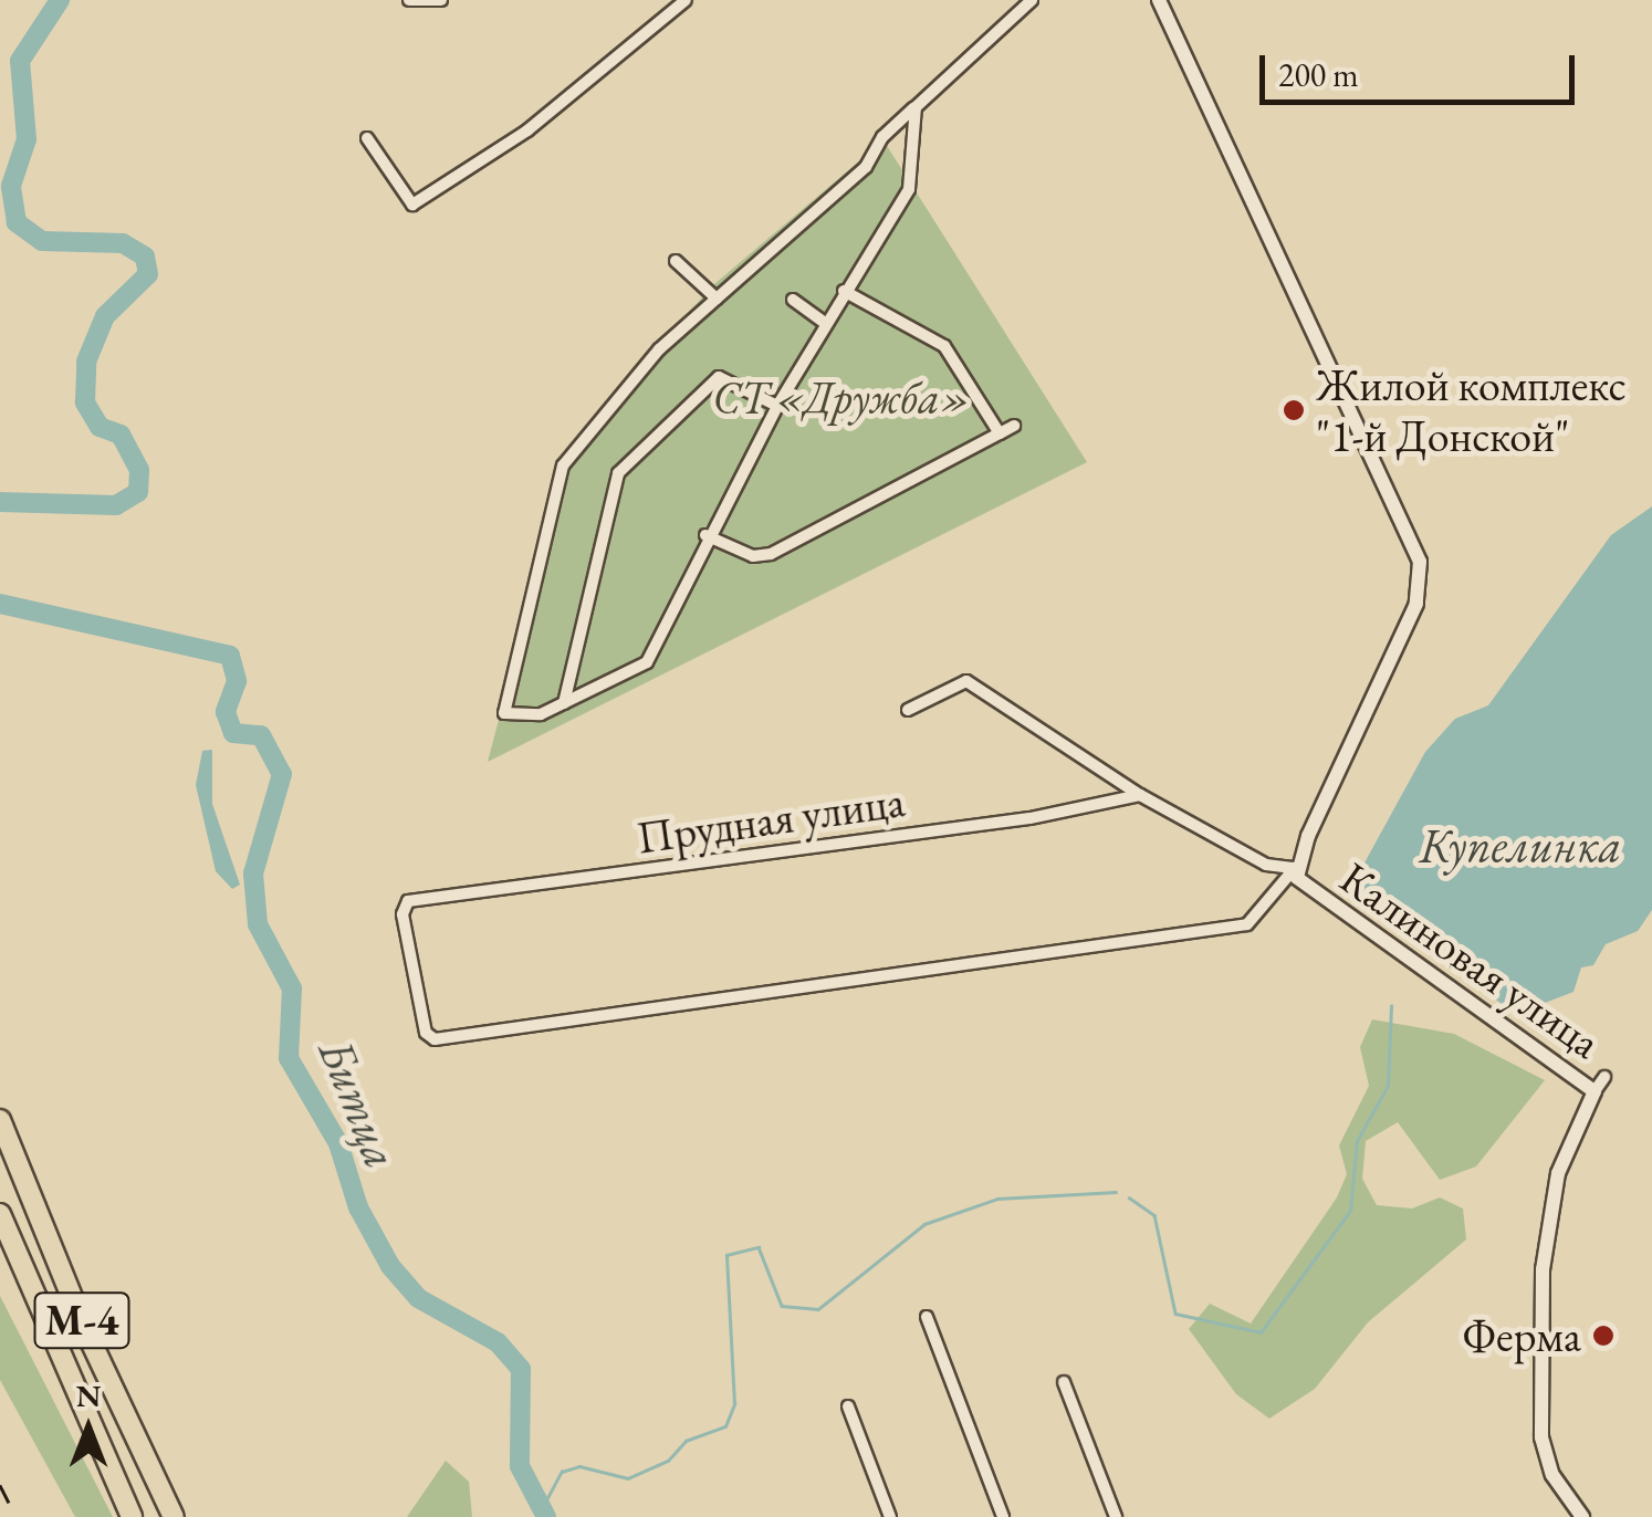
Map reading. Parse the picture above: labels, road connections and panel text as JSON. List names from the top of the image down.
{
  "streets": {
    "highway": ["М-4"],
    "street": ["Прудная улица", "Калиновая улица"]
  },
  "crossings": [
    ["Прудная улица", "Калиновая улица"]
  ],
  "water": ["Купелинка", "Битца"],
  "parks": ["СТ «Дружба»"],
  "places": ["Жилой комплекс \"1-й Донской\"", "Ферма"],
  "scale_bar": "200 m",
  "north": "top"
}
